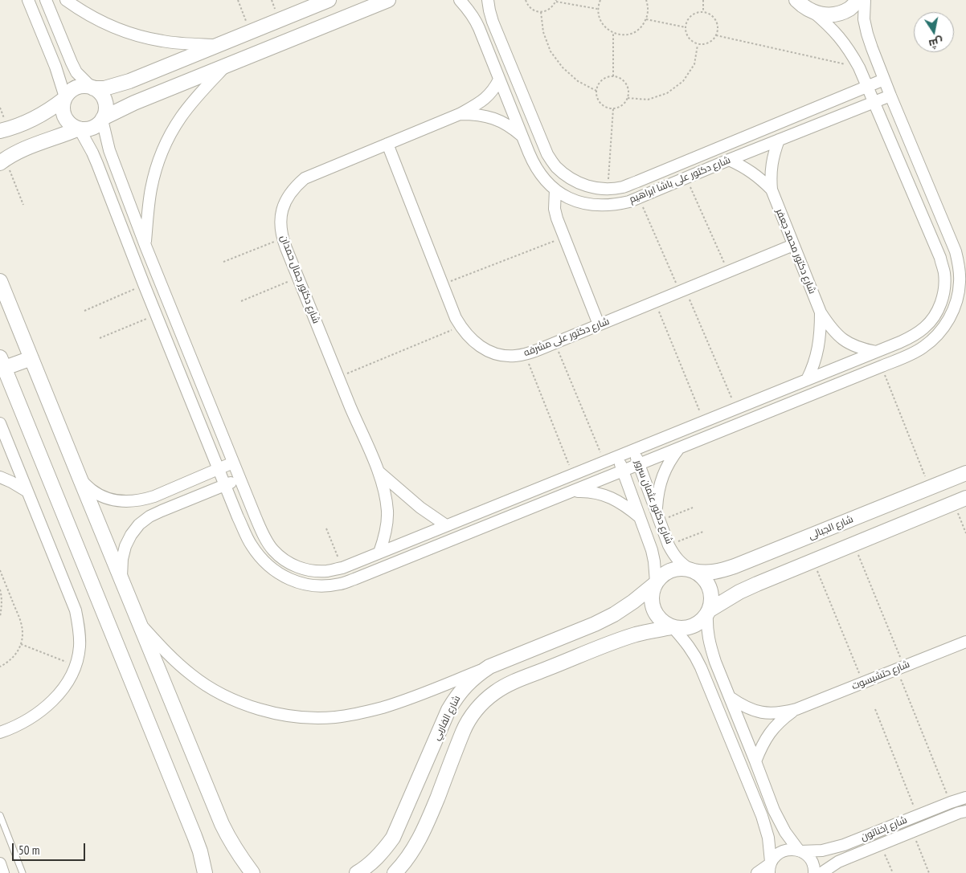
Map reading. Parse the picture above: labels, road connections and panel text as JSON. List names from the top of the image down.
{
  "streets": {
    "street": [
      "شارع دكتور على باشا ابراهيم",
      "شارع دكتور محمد جعفر",
      "شارع دكتور جمال حمدان",
      "شارع دكتور على مشرفه",
      "شارع دكتور عثمان سرور",
      "شارع الجبالى",
      "شارع حتشبسوت",
      "شارع الفاربي",
      "شارع إخناتون"
    ]
  },
  "crossings": [
    ["شارع دكتور على باشا ابراهيم", "شارع دكتور محمد جعفر"],
    ["شارع دكتور على باشا ابراهيم", "شارع دكتور جمال حمدان"],
    ["شارع دكتور محمد جعفر", "شارع دكتور على مشرفه"],
    ["شارع دكتور جمال حمدان", "شارع دكتور على مشرفه"],
    ["شارع دكتور عثمان سرور", "شارع الجبالى"],
    ["شارع دكتور عثمان سرور", "شارع الفاربي"],
    ["شارع الجبالى", "شارع الفاربي"]
  ],
  "scale_bar": "50 m",
  "north": "bottom"
}
